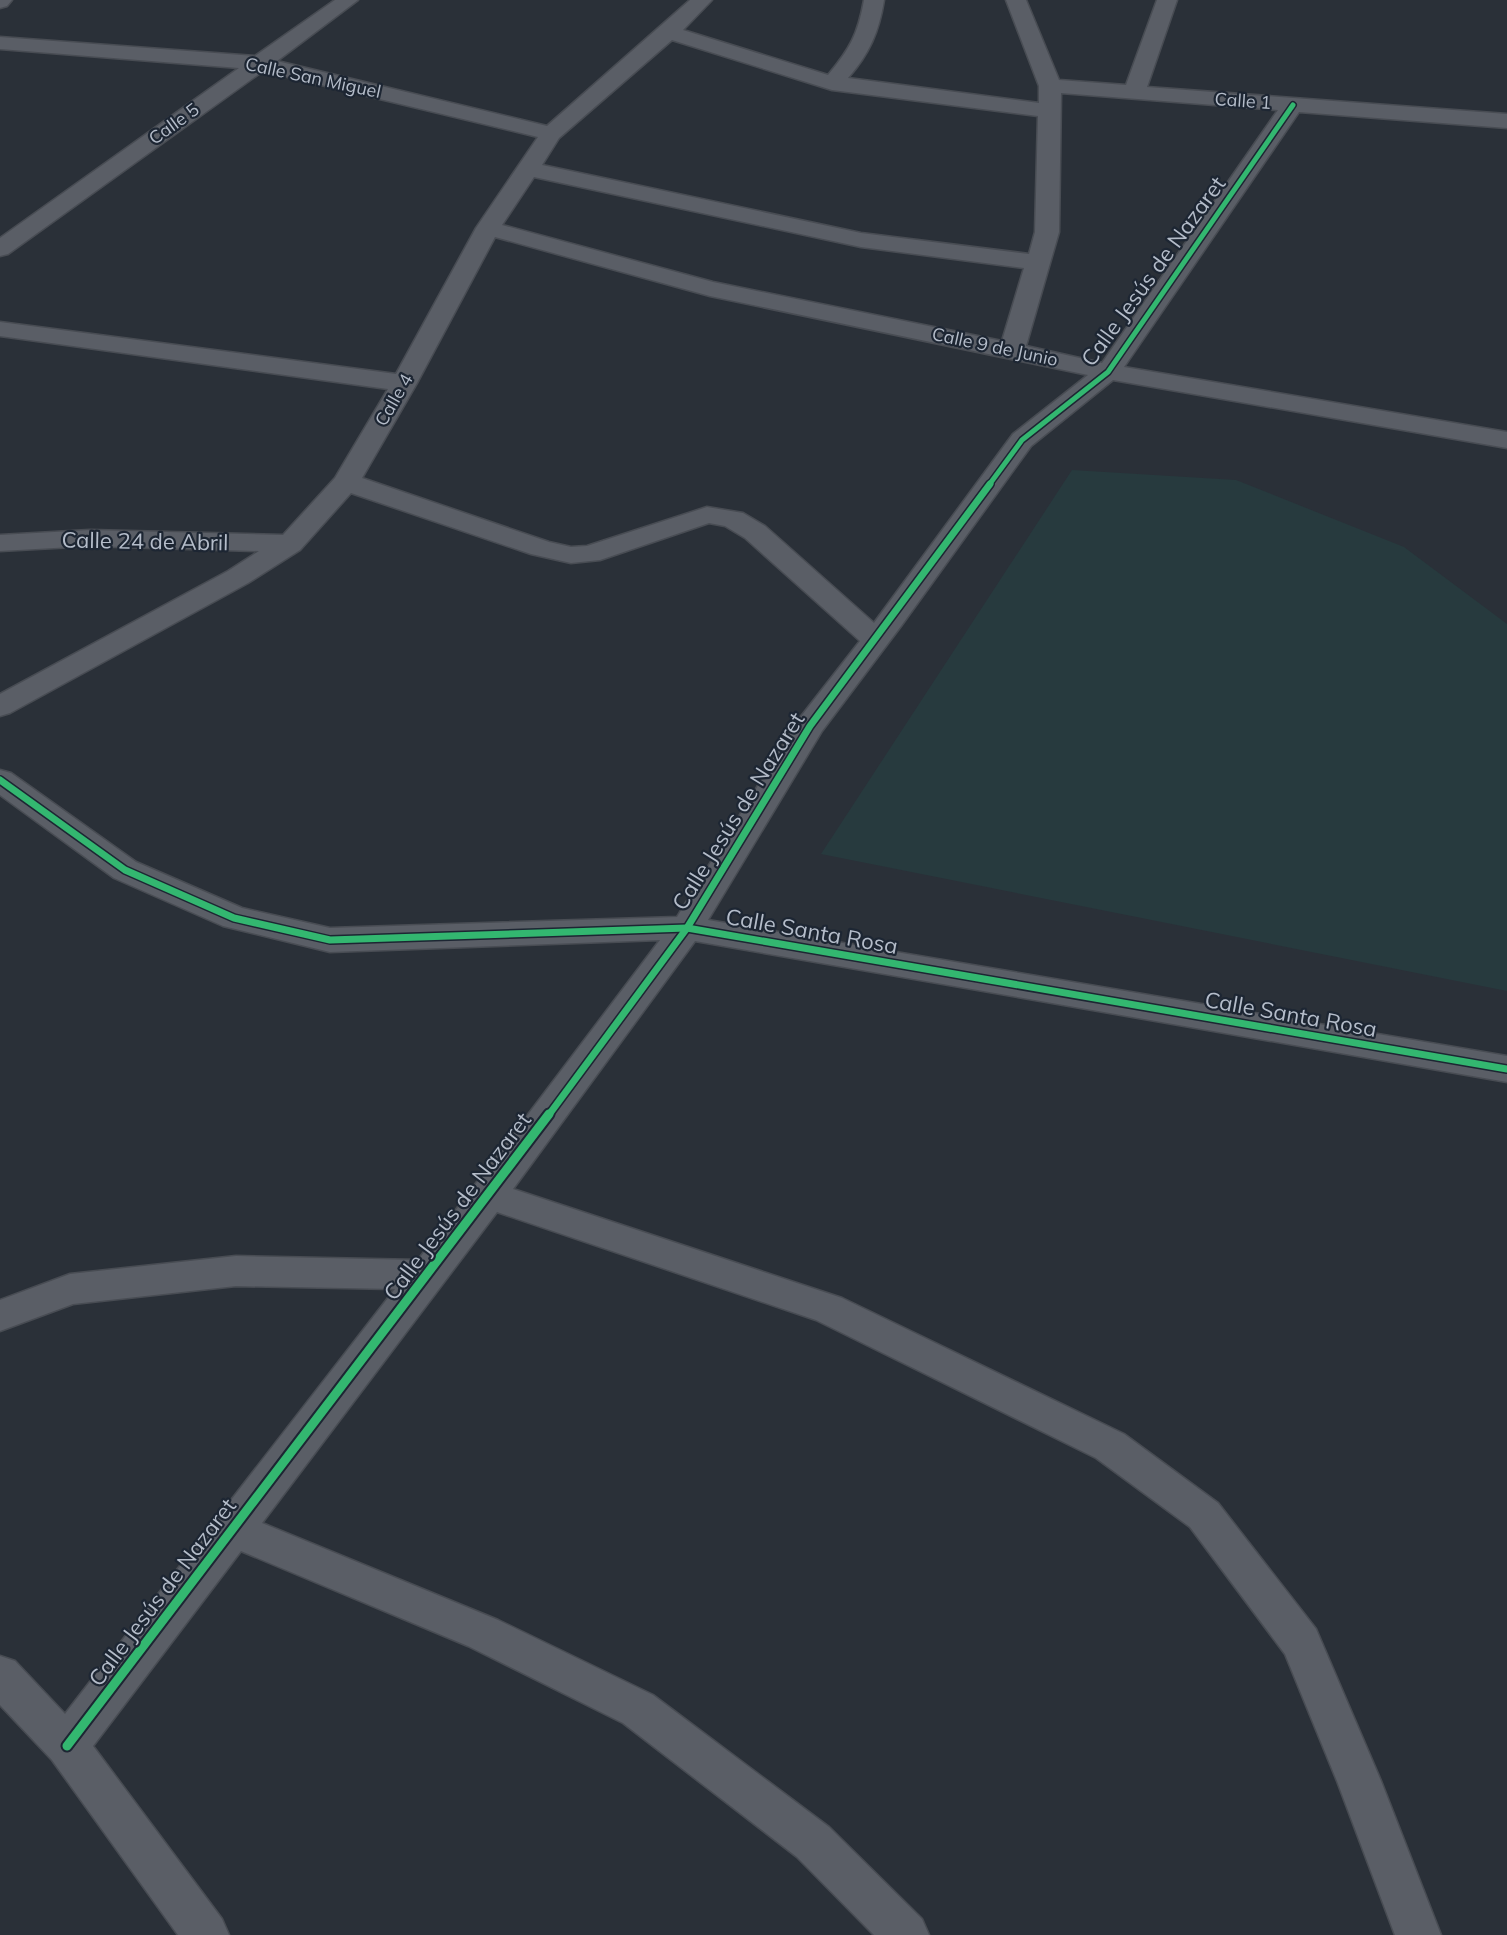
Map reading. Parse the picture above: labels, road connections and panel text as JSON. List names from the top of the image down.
{
  "streets": {
    "street": [
      "Calle San Miguel",
      "Calle 1",
      "Calle 5",
      "Calle Jesús de Nazaret",
      "Calle 9 de Junio",
      "Calle 4",
      "Calle 24 de Abril",
      "Calle Santa Rosa"
    ]
  },
  "crossings": [
    ["Calle San Miguel", "Calle 5"],
    ["Calle San Miguel", "Calle 4"],
    ["Calle 1", "Calle Jesús de Nazaret"],
    ["Calle Jesús de Nazaret", "Calle 9 de Junio"],
    ["Calle Jesús de Nazaret", "Calle Santa Rosa"],
    ["Calle 9 de Junio", "Calle 4"],
    ["Calle 4", "Calle 24 de Abril"]
  ]
}
